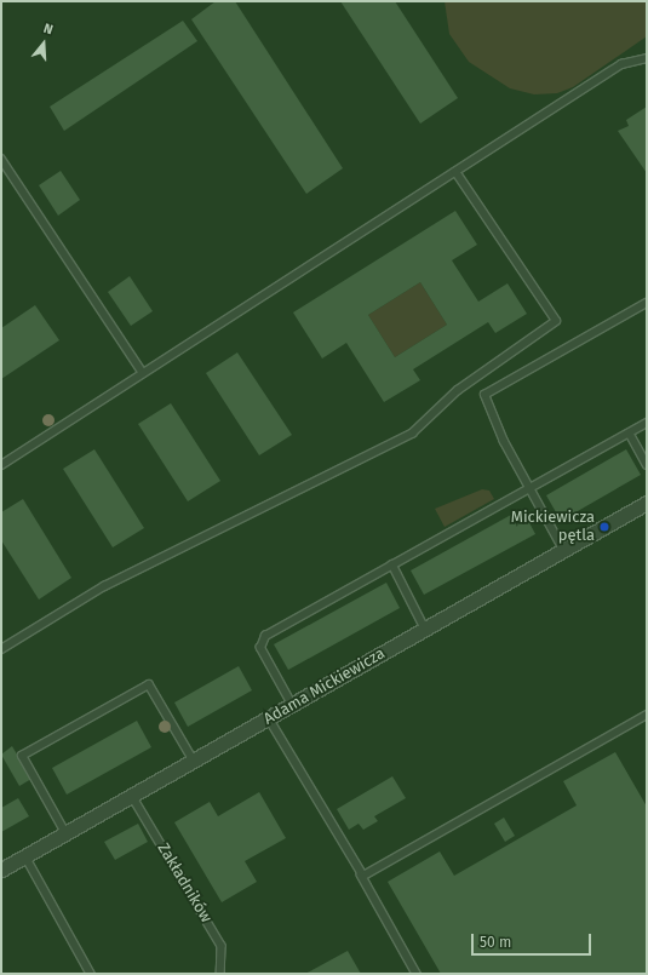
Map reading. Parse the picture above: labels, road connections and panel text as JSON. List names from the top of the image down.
{
  "streets": {
    "street": ["Adama Mickiewicza"],
    "lane": ["Zakładników"]
  },
  "crossings": [
    ["Adama Mickiewicza", "Zakładników"]
  ],
  "places": ["Mickiewicza pętla"],
  "scale_bar": "50 m",
  "north": "top"
}
